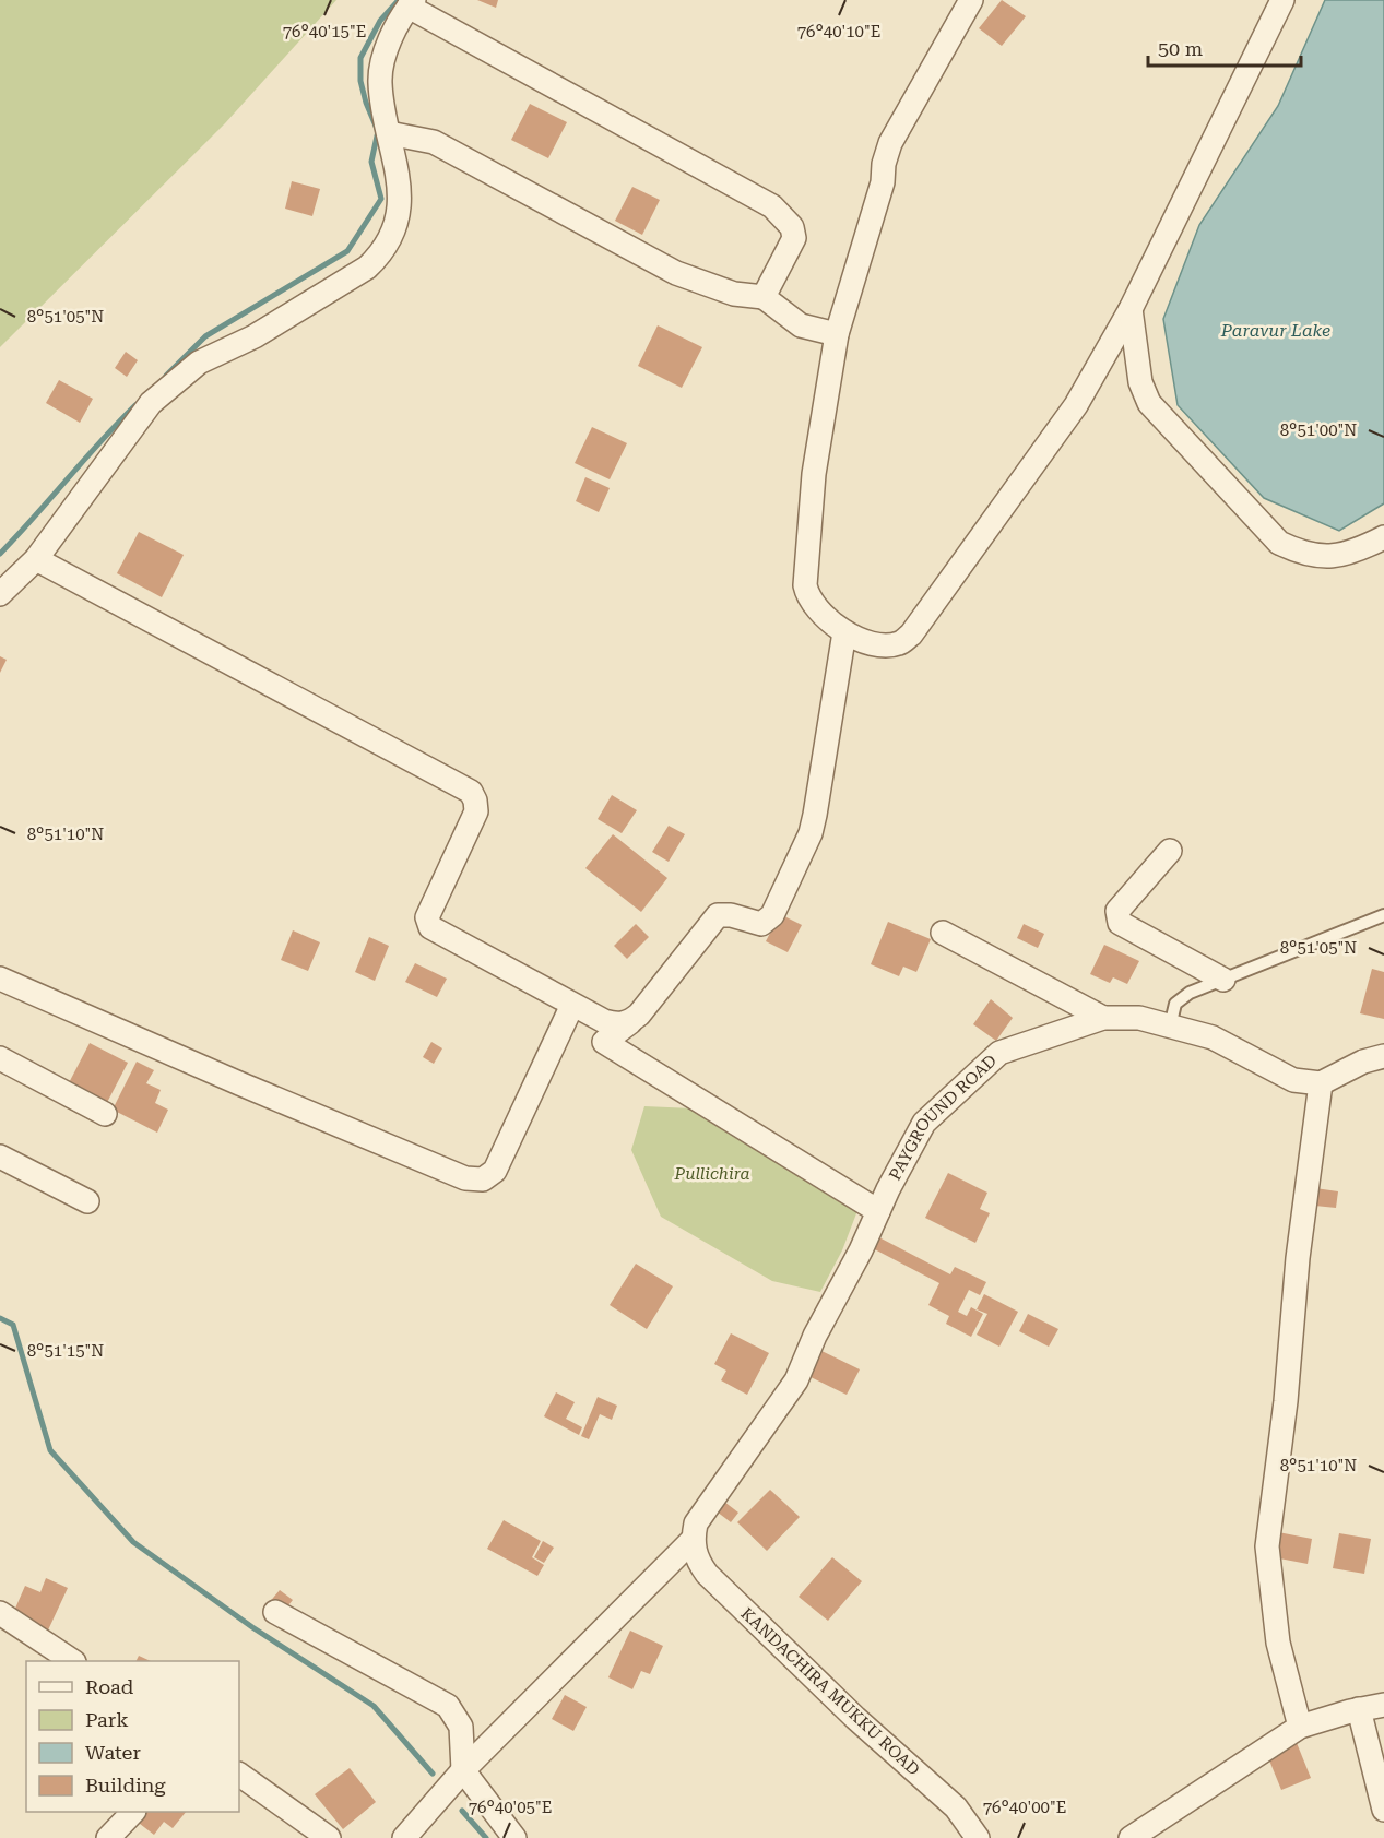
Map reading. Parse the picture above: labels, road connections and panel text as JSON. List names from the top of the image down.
{
  "streets": {
    "street": ["PAYGROUND ROAD", "KANDACHIRA MUKKU ROAD"]
  },
  "crossings": [
    ["PAYGROUND ROAD", "KANDACHIRA MUKKU ROAD"]
  ],
  "water": ["Paravur Lake"],
  "parks": ["Pullichira"],
  "legend": [
    "Road",
    "Park",
    "Water",
    "Building"
  ],
  "scale_bar": "50 m",
  "coordinates": [
    "76°40'15\"E",
    "76°40'10\"E",
    "8°51'05\"N",
    "8°51'00\"N",
    "8°51'10\"N",
    "8°51'15\"N",
    "76°40'05\"E",
    "76°40'00\"E"
  ]
}
